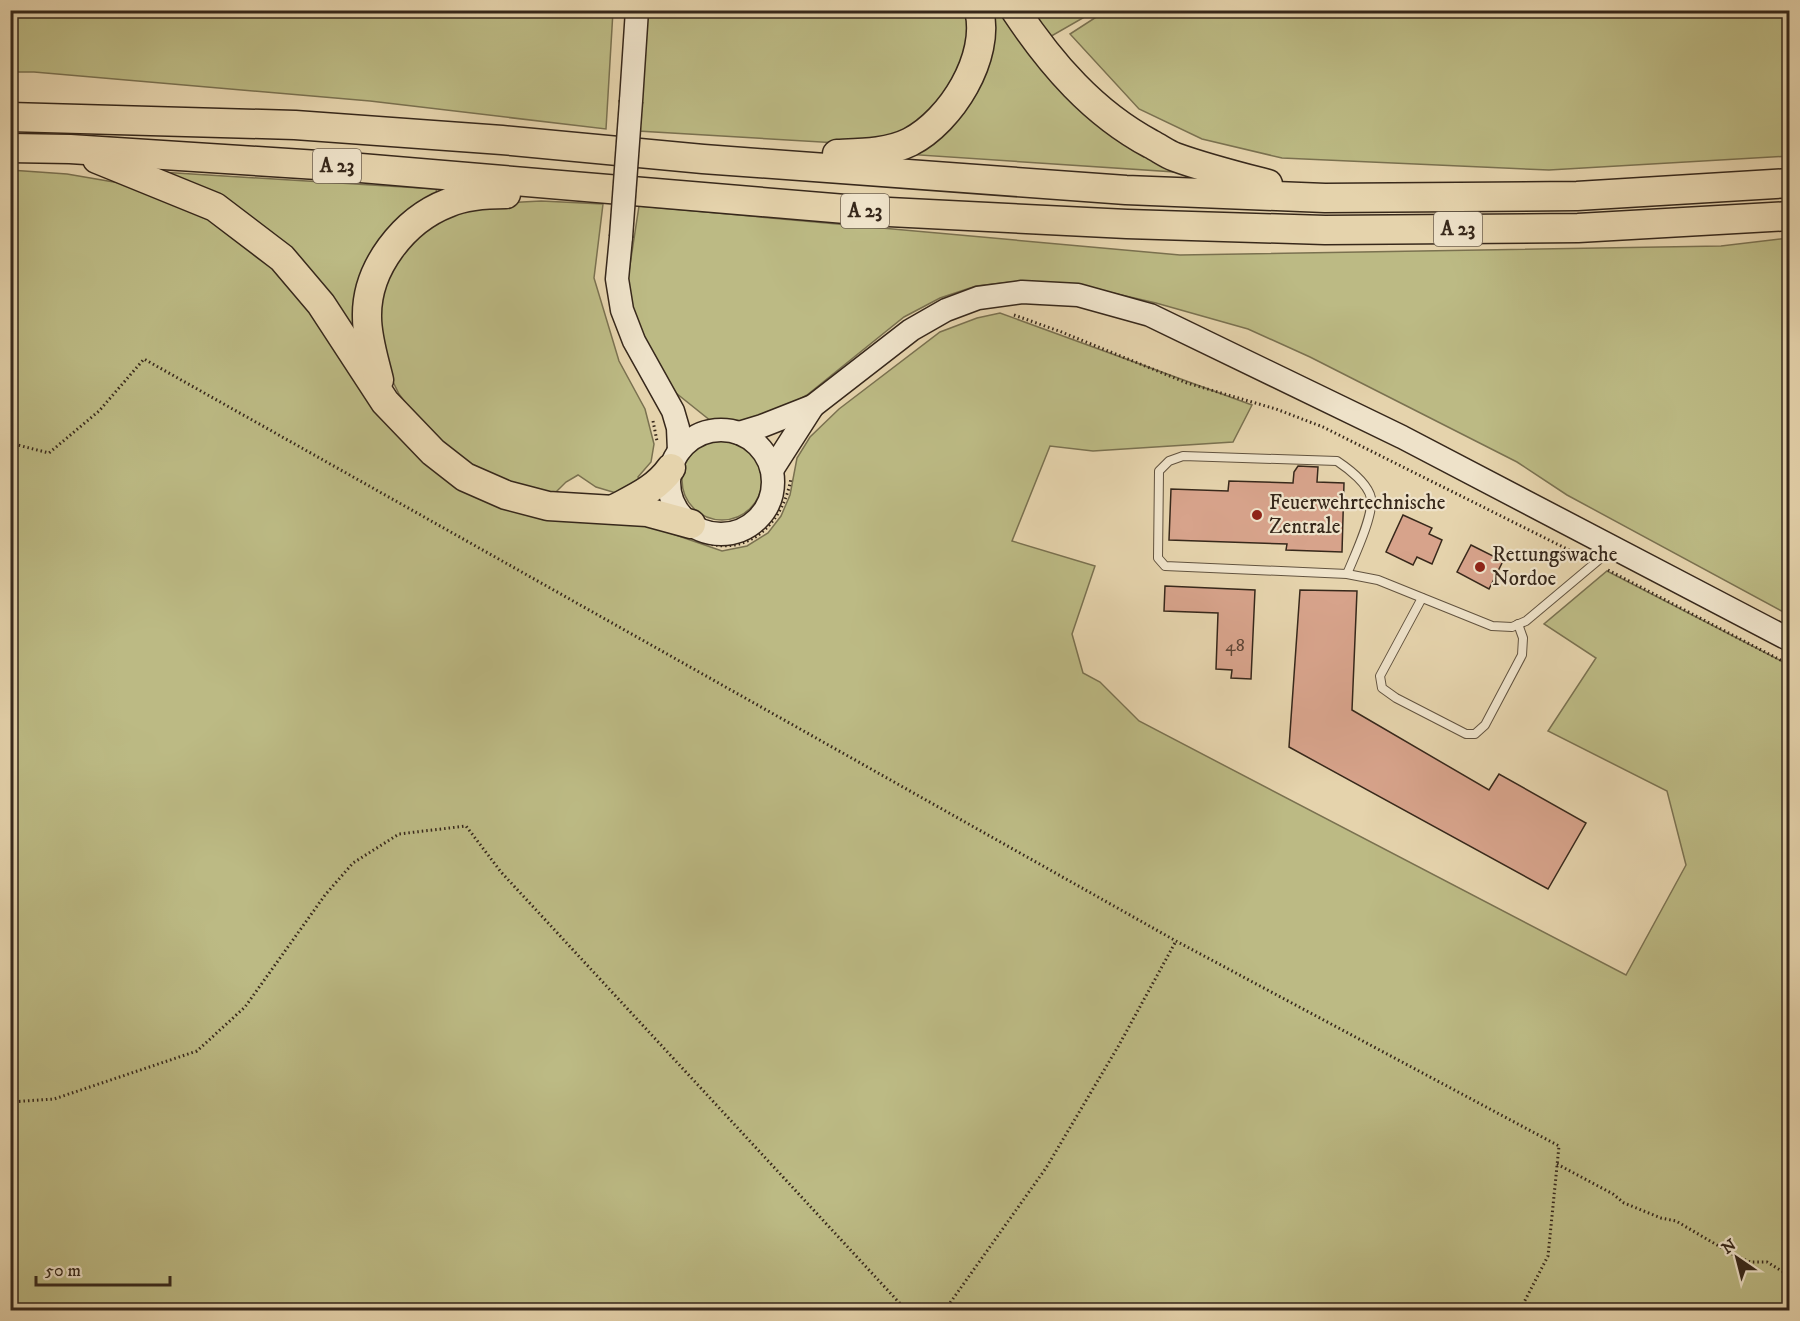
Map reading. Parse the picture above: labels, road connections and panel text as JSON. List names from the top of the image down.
{
  "streets": {
    "highway": ["A 23"]
  },
  "places": ["Feuerwehrtechnische Zentrale", "Rettungswache Nordoe"],
  "house_numbers": ["48"],
  "scale_bar": "50 m",
  "north": "top left"
}
